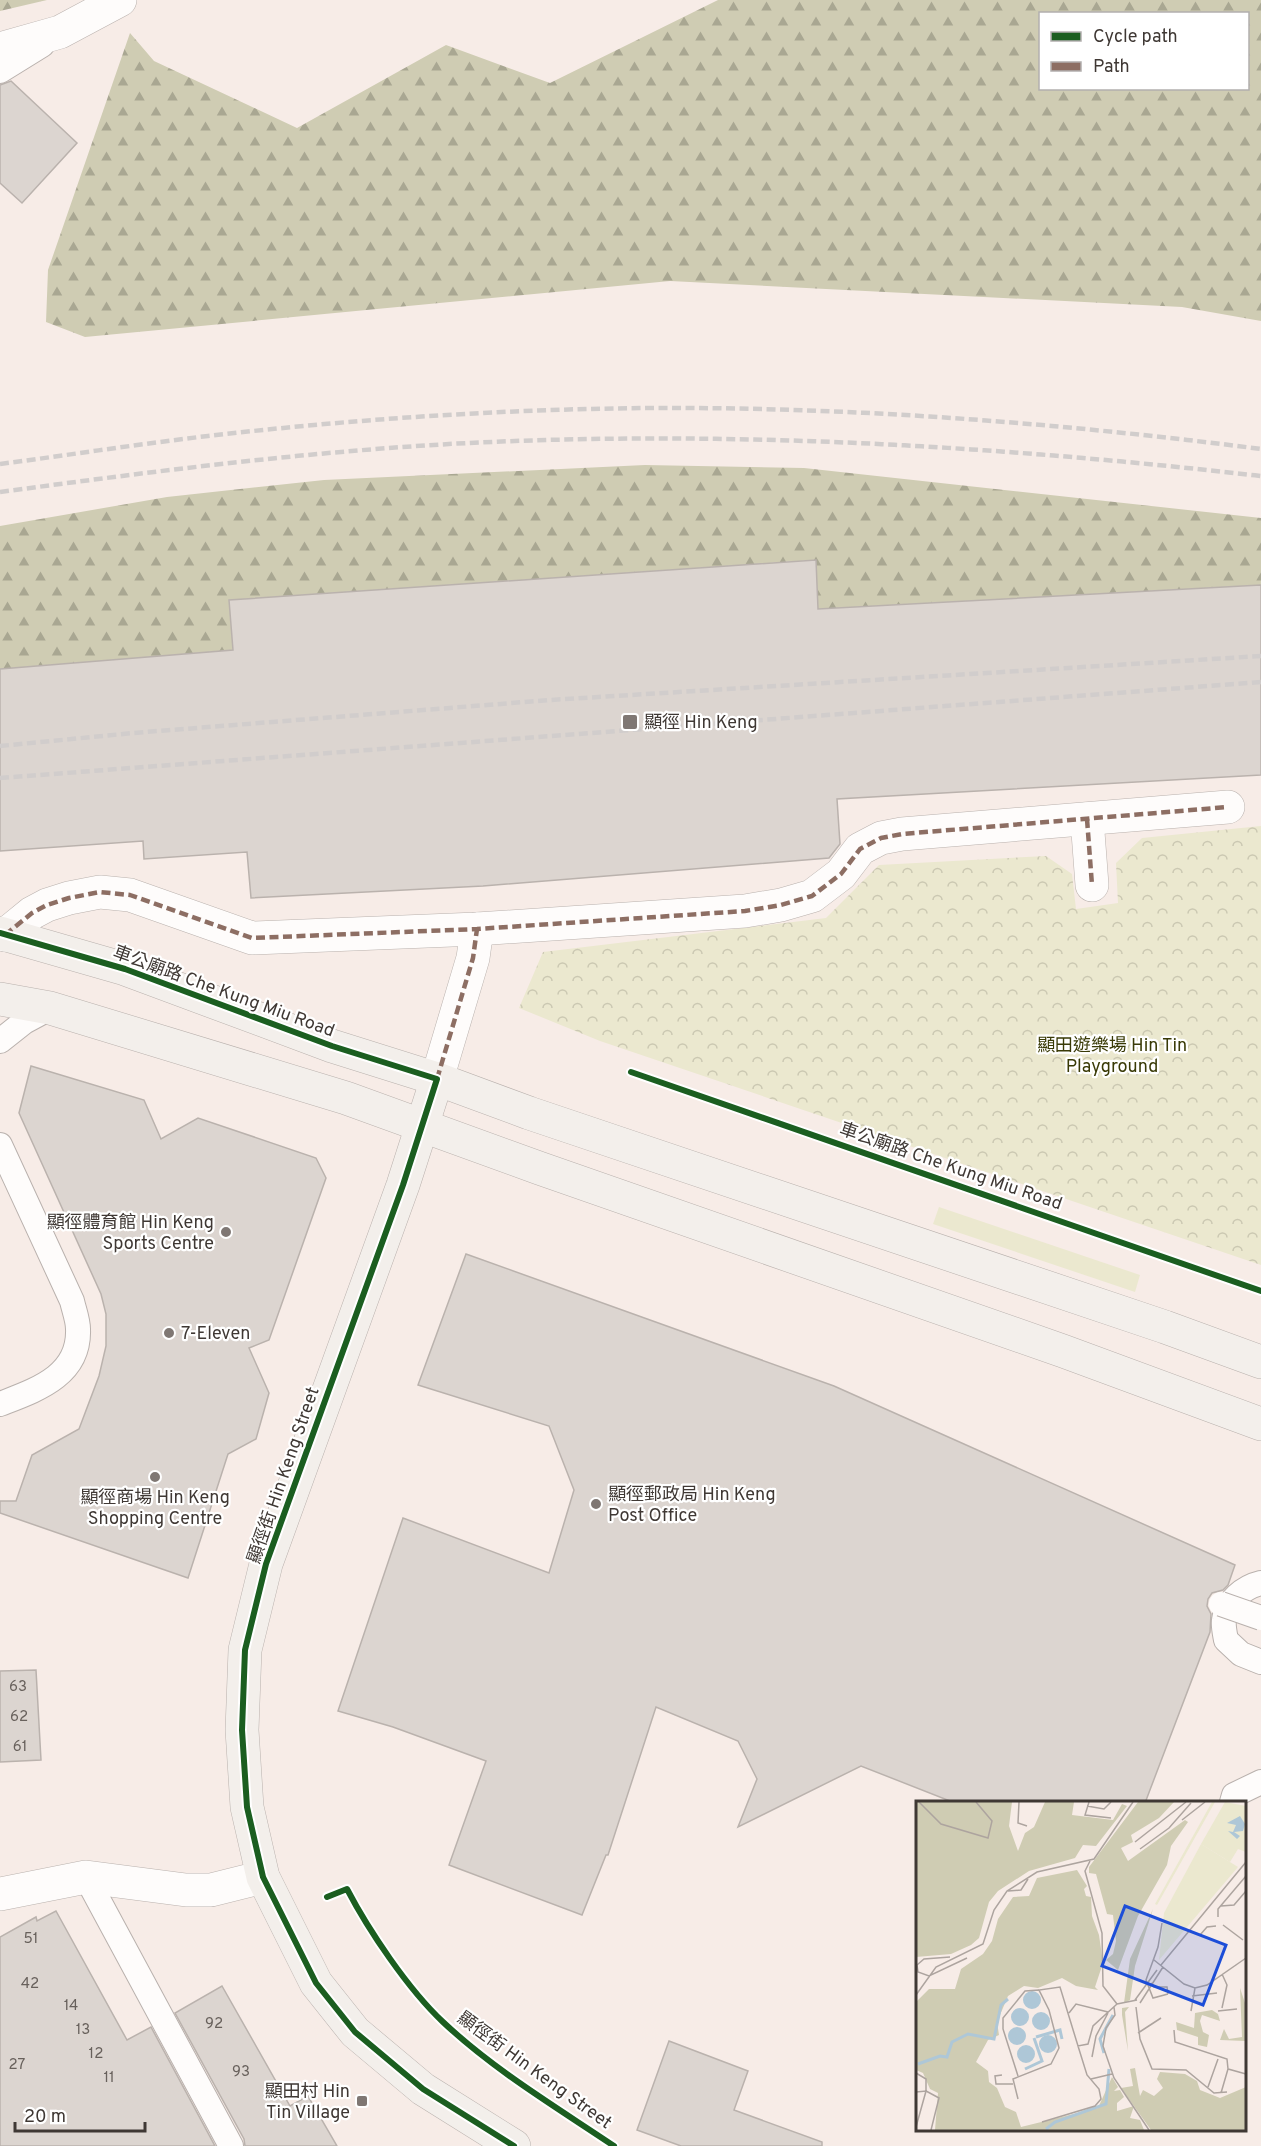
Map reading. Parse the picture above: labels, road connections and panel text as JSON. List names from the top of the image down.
{
  "streets": {
    "street": ["車公廟路 Che Kung Miu Road", "顯徑街 Hin Keng Street"]
  },
  "crossings": [
    ["車公廟路 Che Kung Miu Road", "顯徑街 Hin Keng Street"]
  ],
  "parks": ["顯田遊樂場 Hin Tin Playground"],
  "places": {
    "transit": ["顯徑 Hin Keng", "顯田村 Hin Tin Village"],
    "other": [
      "顯徑體育館 Hin Keng Sports Centre",
      "7-Eleven",
      "顯徑商場 Hin Keng Shopping Centre",
      "顯徑郵政局 Hin Keng Post Office"
    ]
  },
  "house_numbers": [
    "63",
    "62",
    "61",
    "51",
    "42",
    "14",
    "92",
    "13",
    "12",
    "27",
    "93",
    "11"
  ],
  "legend": ["Cycle path", "Path"],
  "scale_bar": "20 m"
}
